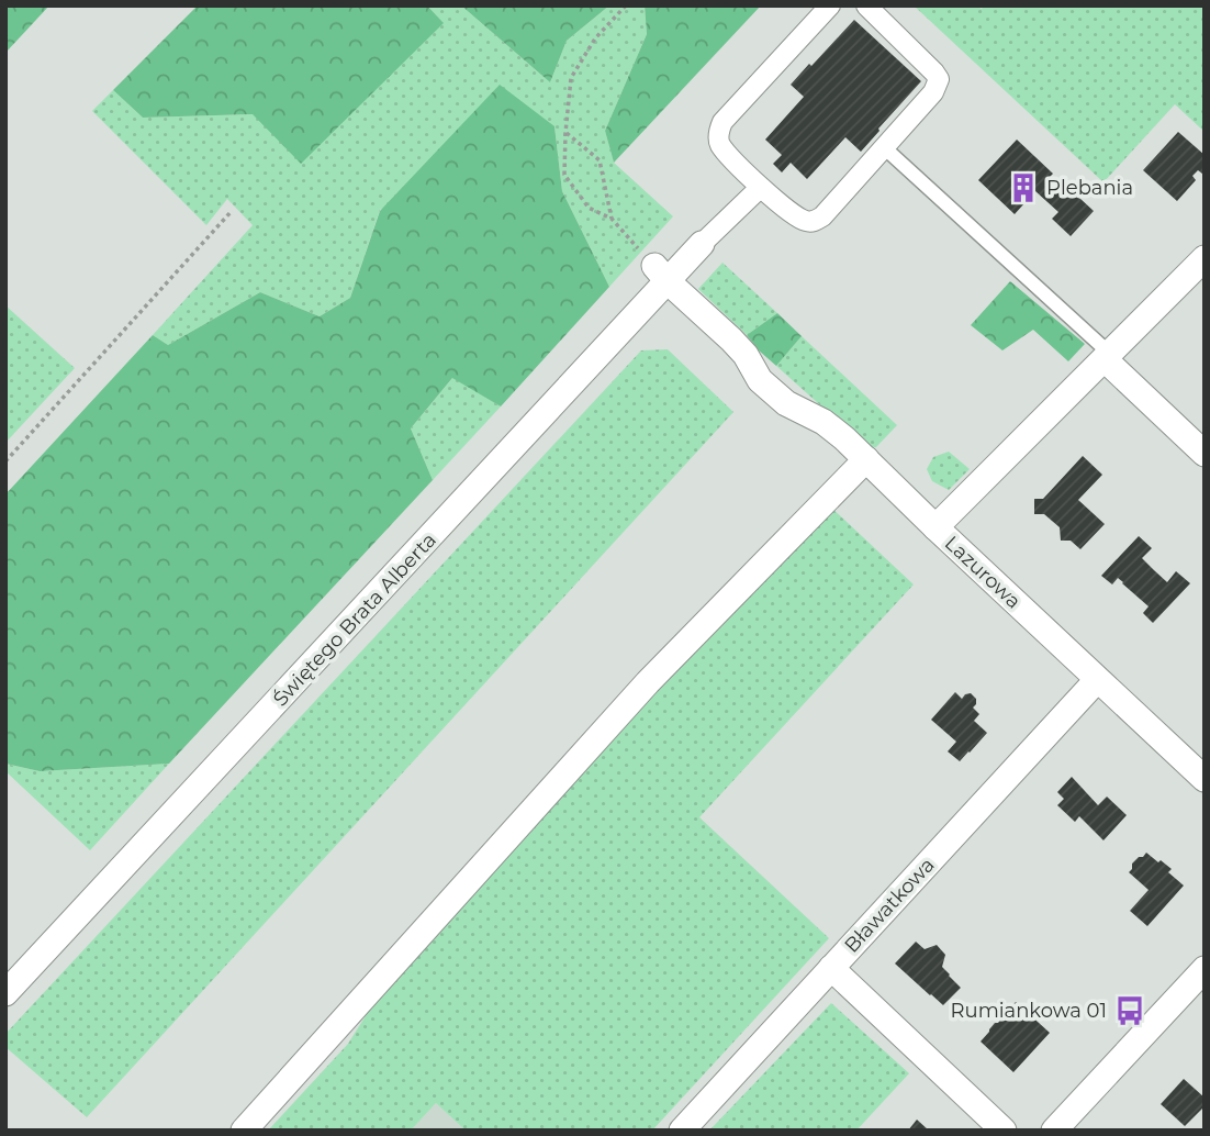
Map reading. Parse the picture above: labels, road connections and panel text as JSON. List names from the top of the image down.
{
  "streets": {
    "street": ["Lazurowa", "Świętego Brata Alberta", "Bławatkowa"]
  },
  "crossings": [
    ["Lazurowa", "Bławatkowa"]
  ],
  "places": {
    "building": ["Plebania"],
    "bus stop": ["Rumiankowa 01"]
  }
}
